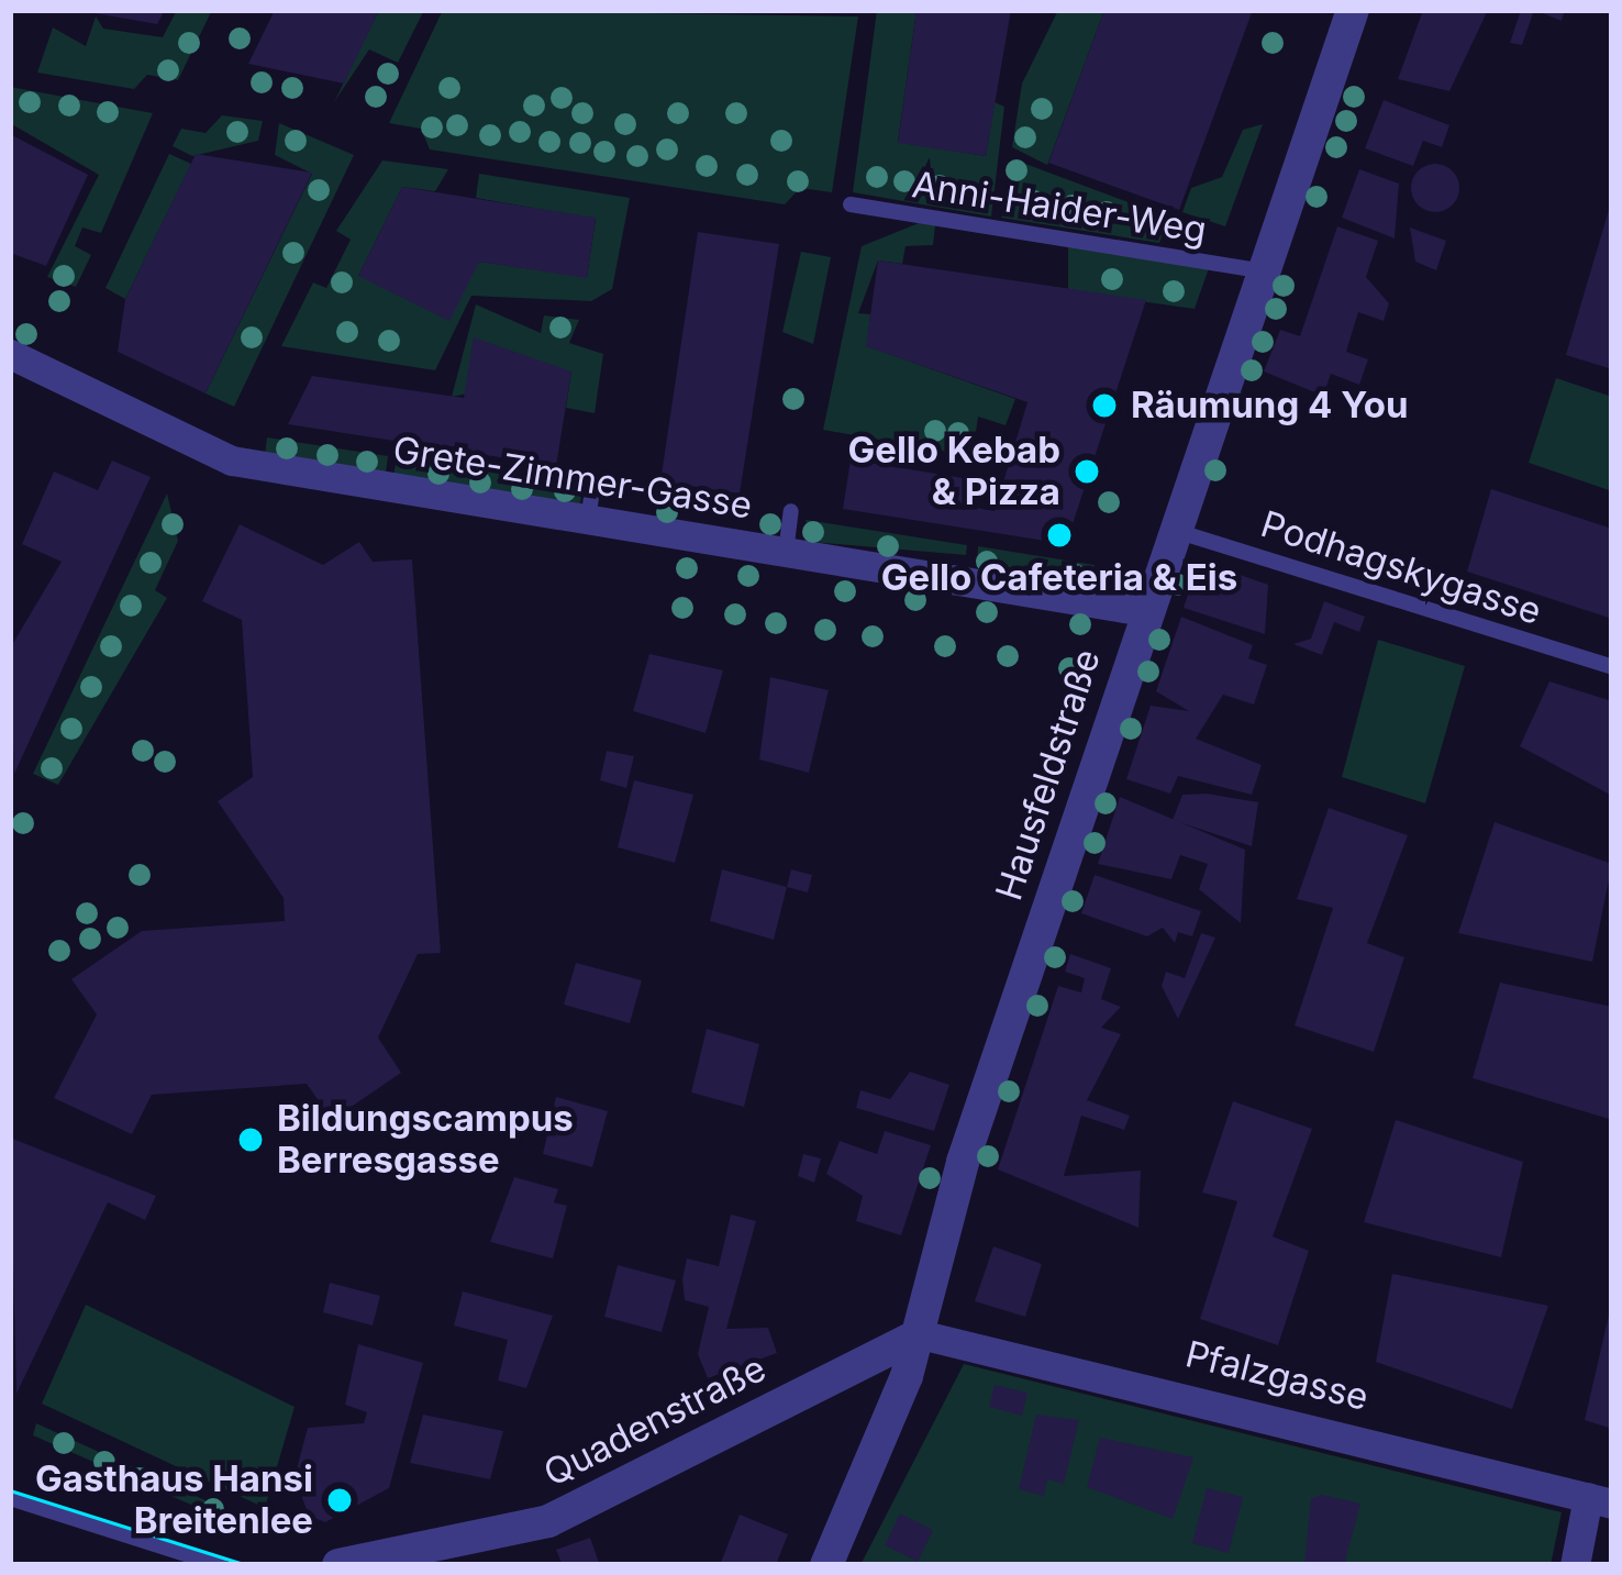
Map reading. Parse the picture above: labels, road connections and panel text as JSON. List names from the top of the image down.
{
  "streets": {
    "street": [
      "Grete-Zimmer-Gasse",
      "Hausfeldstraße",
      "Pfalzgasse",
      "Quadenstraße"
    ],
    "lane": ["Anni-Haider-Weg", "Podhagskygasse"]
  },
  "crossings": [
    ["Anni-Haider-Weg", "Hausfeldstraße"],
    ["Grete-Zimmer-Gasse", "Hausfeldstraße"],
    ["Podhagskygasse", "Hausfeldstraße"],
    ["Hausfeldstraße", "Pfalzgasse"],
    ["Hausfeldstraße", "Quadenstraße"],
    ["Pfalzgasse", "Quadenstraße"]
  ],
  "places": [
    "Räumung 4 You",
    "Gello Kebab & Pizza",
    "Gello Cafeteria & Eis",
    "Bildungscampus Berresgasse",
    "Gasthaus Hansi Breitenlee"
  ]
}
